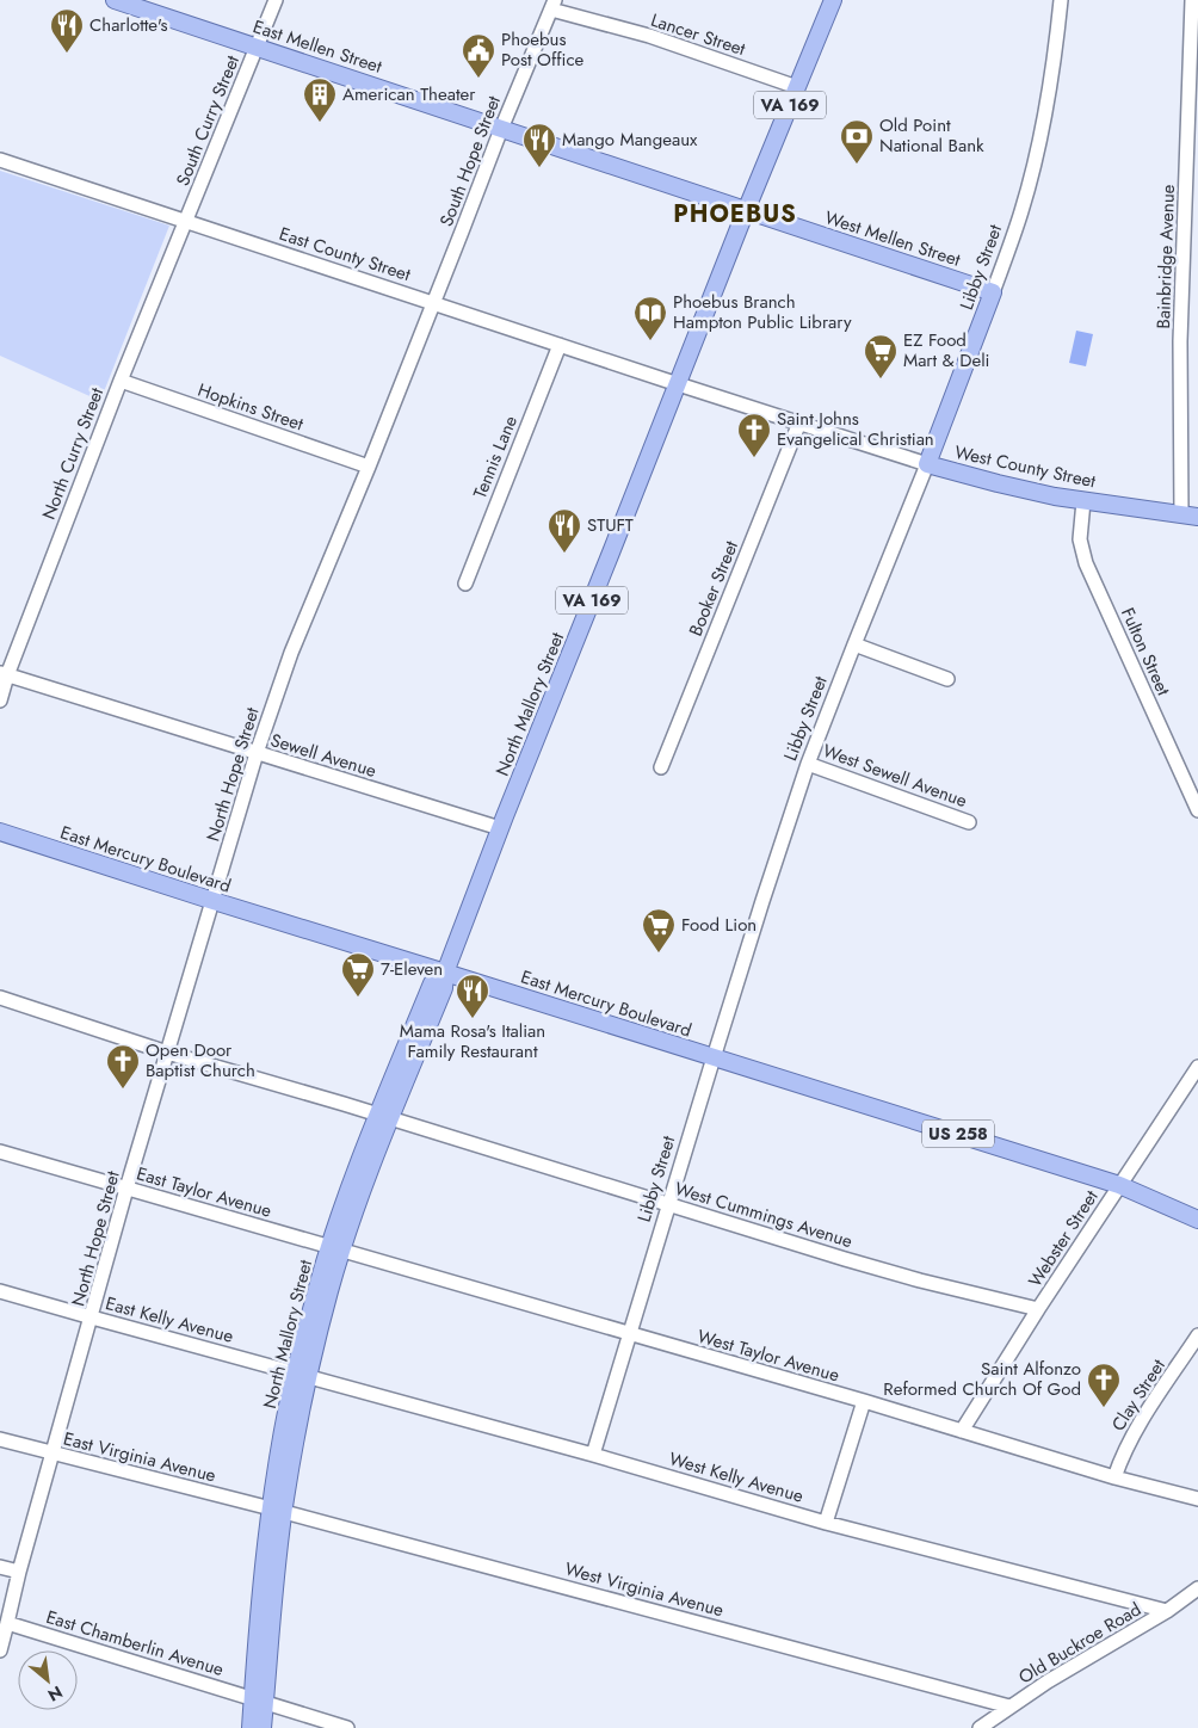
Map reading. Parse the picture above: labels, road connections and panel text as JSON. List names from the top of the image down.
{
  "streets": {
    "main road": [
      "East Mellen Street",
      "VA 169",
      "West Mellen Street",
      "Libby Street",
      "West County Street",
      "North Mallory Street",
      "East Mercury Boulevard",
      "US 258"
    ],
    "street": [
      "Lancer Street",
      "South Curry Street",
      "South Hope Street",
      "East County Street",
      "Bainbridge Avenue",
      "Hopkins Street",
      "North Curry Street",
      "Tennis Lane",
      "Booker Street",
      "Fulton Street",
      "Sewell Avenue",
      "North Hope Street",
      "West Sewell Avenue",
      "East Taylor Avenue",
      "West Cummings Avenue",
      "Webster Street",
      "East Kelly Avenue",
      "West Taylor Avenue",
      "Clay Street",
      "East Virginia Avenue",
      "West Kelly Avenue",
      "West Virginia Avenue",
      "East Chamberlin Avenue",
      "Old Buckroe Road"
    ]
  },
  "crossings": [
    ["Lancer Street", "VA 169"],
    ["Lancer Street", "South Hope Street"],
    ["East Mellen Street", "VA 169"],
    ["East Mellen Street", "South Curry Street"],
    ["East Mellen Street", "South Hope Street"],
    ["East Mellen Street", "West Mellen Street"],
    ["VA 169", "West Mellen Street"],
    ["VA 169", "East County Street"],
    ["VA 169", "West County Street"],
    ["VA 169", "North Mallory Street"],
    ["South Curry Street", "East County Street"],
    ["South Curry Street", "North Curry Street"],
    ["South Hope Street", "East County Street"],
    ["South Hope Street", "North Hope Street"],
    ["West Mellen Street", "Libby Street"],
    ["East County Street", "North Curry Street"],
    ["East County Street", "Tennis Lane"],
    ["East County Street", "West County Street"],
    ["East County Street", "North Mallory Street"],
    ["East County Street", "North Hope Street"],
    ["Bainbridge Avenue", "West County Street"],
    ["Libby Street", "West County Street"],
    ["Libby Street", "West Sewell Avenue"],
    ["Libby Street", "East Mercury Boulevard"],
    ["Libby Street", "West Cummings Avenue"],
    ["Libby Street", "West Taylor Avenue"],
    ["Libby Street", "West Kelly Avenue"],
    ["Hopkins Street", "North Curry Street"],
    ["Hopkins Street", "North Hope Street"],
    ["North Curry Street", "Sewell Avenue"],
    ["West County Street", "Booker Street"],
    ["West County Street", "Fulton Street"],
    ["West County Street", "North Mallory Street"],
    ["North Mallory Street", "Sewell Avenue"],
    ["North Mallory Street", "East Mercury Boulevard"],
    ["North Mallory Street", "East Taylor Avenue"],
    ["North Mallory Street", "West Cummings Avenue"],
    ["North Mallory Street", "East Kelly Avenue"],
    ["North Mallory Street", "West Taylor Avenue"],
    ["North Mallory Street", "East Virginia Avenue"],
    ["North Mallory Street", "West Kelly Avenue"],
    ["North Mallory Street", "West Virginia Avenue"],
    ["North Mallory Street", "East Chamberlin Avenue"],
    ["Sewell Avenue", "North Hope Street"],
    ["North Hope Street", "East Mercury Boulevard"],
    ["North Hope Street", "East Taylor Avenue"],
    ["North Hope Street", "West Cummings Avenue"],
    ["North Hope Street", "East Kelly Avenue"],
    ["North Hope Street", "East Virginia Avenue"],
    ["North Hope Street", "East Chamberlin Avenue"],
    ["East Mercury Boulevard", "Webster Street"],
    ["East Taylor Avenue", "West Taylor Avenue"],
    ["West Cummings Avenue", "Webster Street"],
    ["Webster Street", "West Taylor Avenue"],
    ["East Kelly Avenue", "West Kelly Avenue"],
    ["West Taylor Avenue", "Clay Street"],
    ["East Virginia Avenue", "West Virginia Avenue"],
    ["West Kelly Avenue", "Old Buckroe Road"],
    ["West Virginia Avenue", "Old Buckroe Road"]
  ],
  "districts": ["PHOEBUS"],
  "places": {
    "restaurant": [
      "Charlotte's",
      "Mango Mangeaux",
      "STUFT",
      "Mama Rosa's Italian Family Restaurant"
    ],
    "public building": ["Phoebus Post Office"],
    "building": ["American Theater"],
    "bank": ["Old Point National Bank"],
    "library": ["Phoebus Branch Hampton Public Library"],
    "supermarket": ["EZ Food Mart & Deli", "Food Lion", "7-Eleven"],
    "church": ["Saint Johns Evangelical Christian", "Open Door Baptist Church", "Saint Alfonzo Reformed Church Of God"]
  },
  "north": "bottom right"
}
